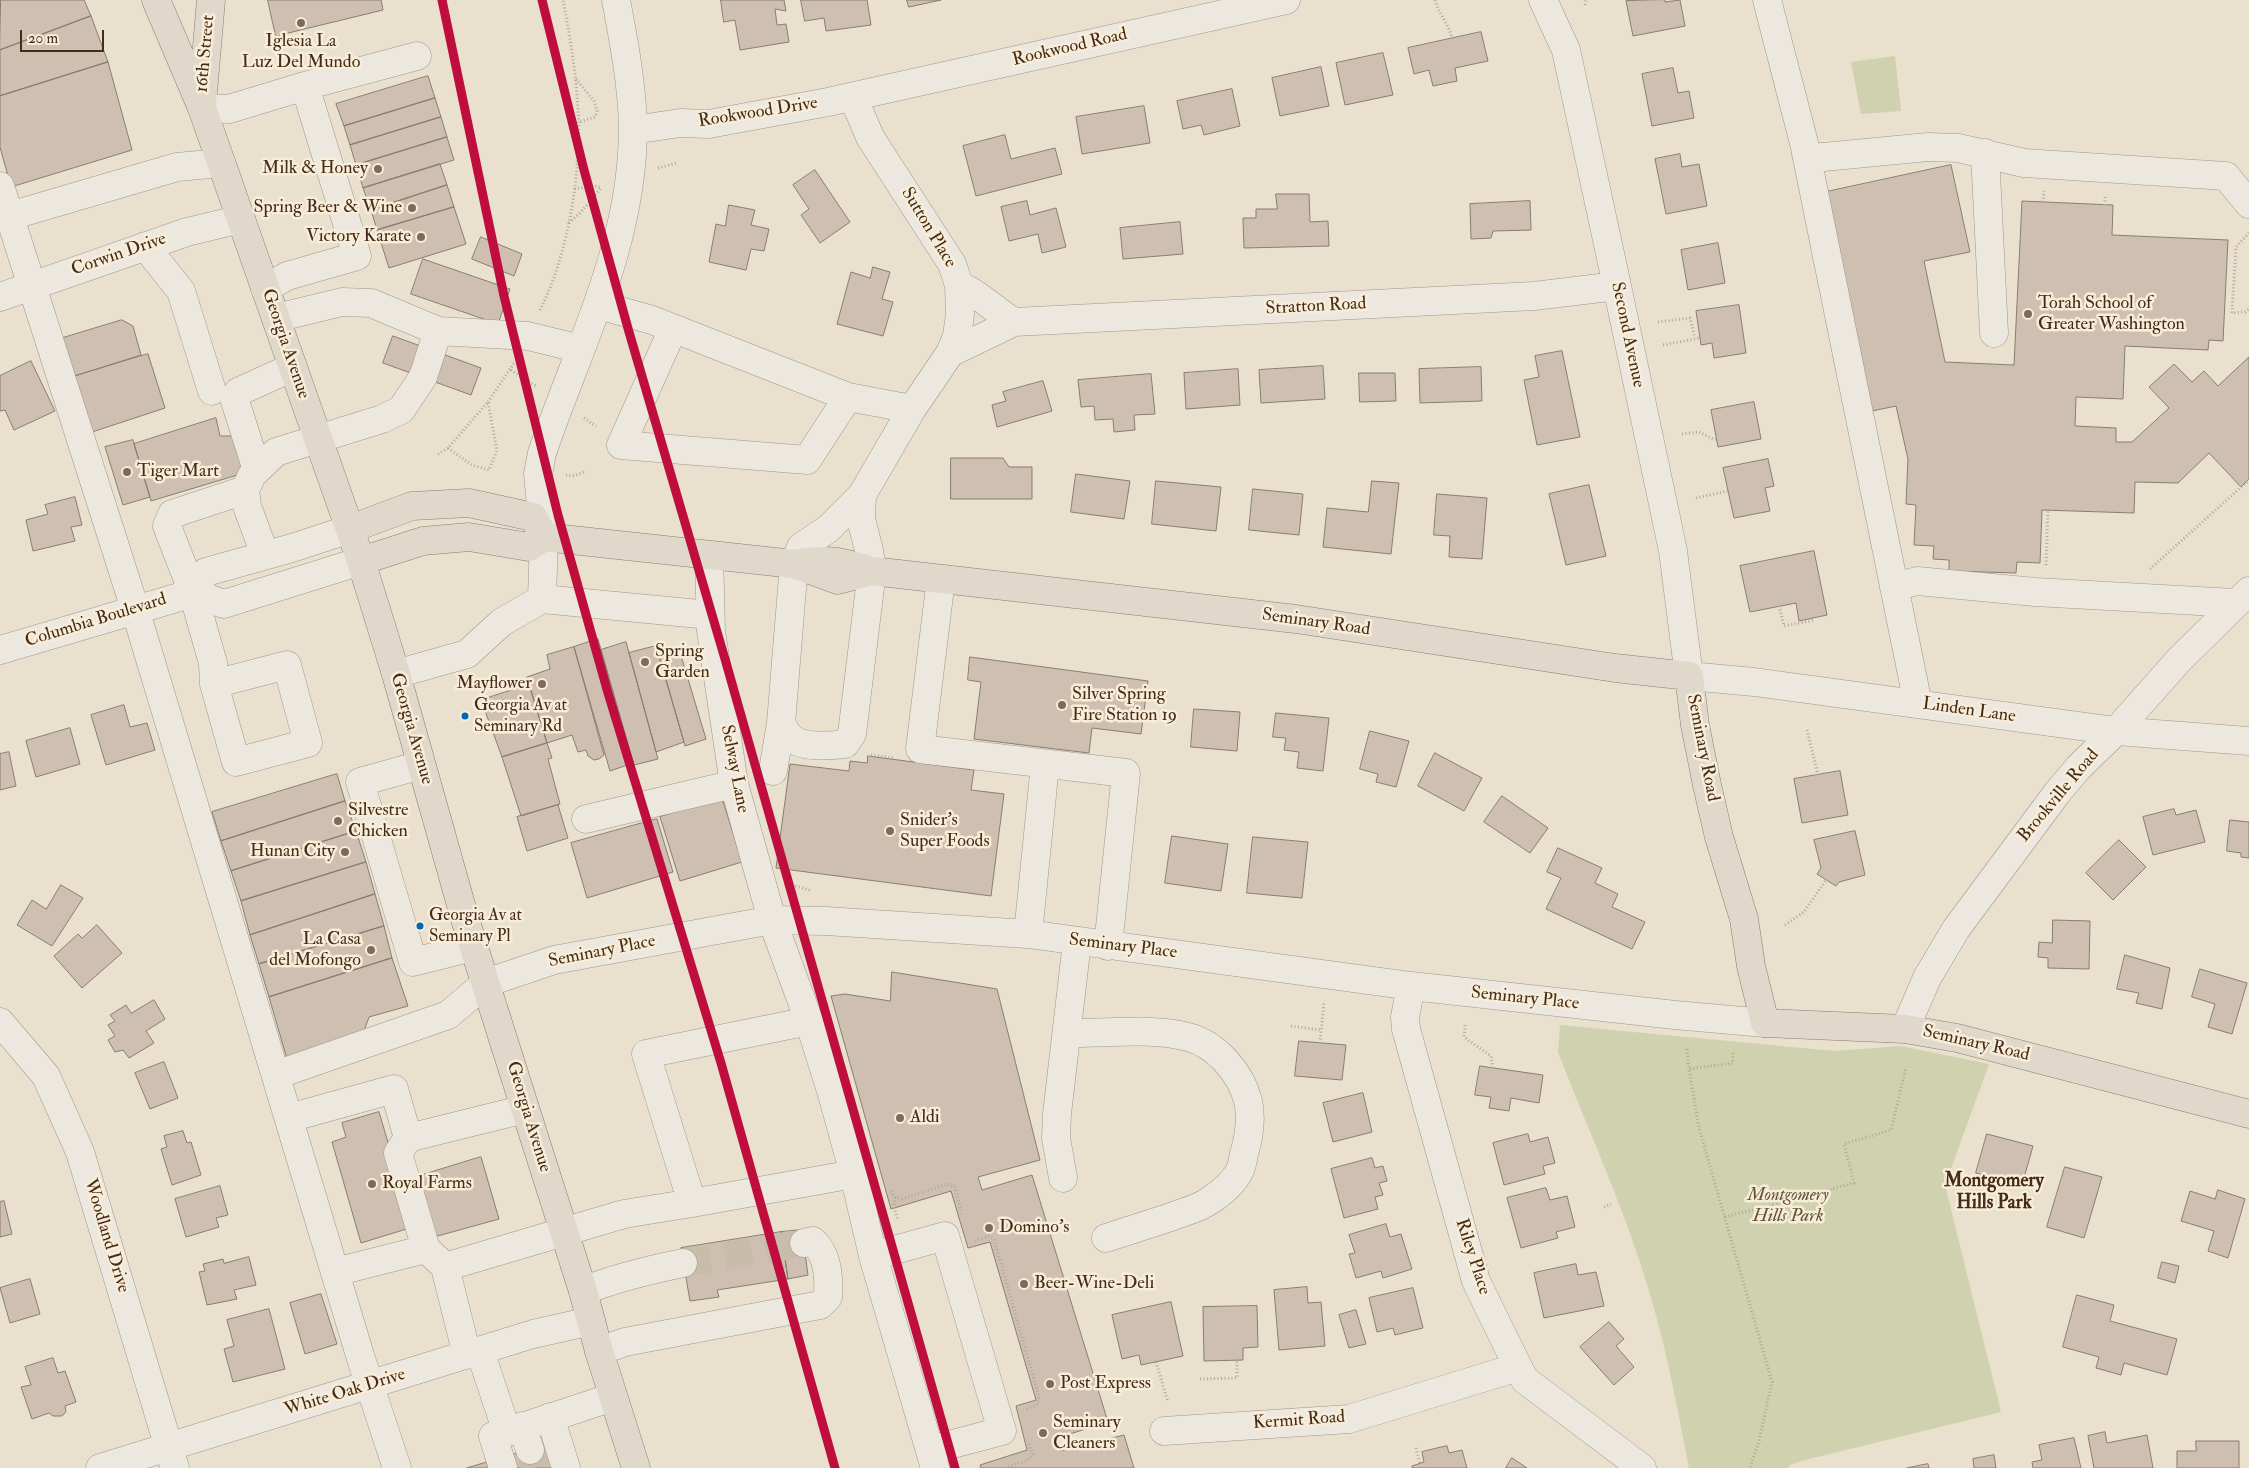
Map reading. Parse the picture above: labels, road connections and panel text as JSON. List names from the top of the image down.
{
  "streets": {
    "main road": ["16th Street", "Georgia Avenue", "Seminary Road"],
    "street": [
      "Rookwood Road",
      "Rookwood Drive",
      "Sutton Place",
      "Corwin Drive",
      "Stratton Road",
      "Second Avenue",
      "Columbia Boulevard",
      "Linden Lane",
      "Selway Lane",
      "Brookville Road",
      "Seminary Place",
      "Woodland Drive",
      "Riley Place",
      "White Oak Drive",
      "Kermit Road"
    ]
  },
  "crossings": [
    ["Rookwood Road", "Rookwood Drive"],
    ["Rookwood Road", "Sutton Place"],
    ["16th Street", "Georgia Avenue"],
    ["Rookwood Drive", "Sutton Place"],
    ["Sutton Place", "Stratton Road"],
    ["Sutton Place", "Seminary Road"],
    ["Corwin Drive", "Georgia Avenue"],
    ["Stratton Road", "Second Avenue"],
    ["Second Avenue", "Seminary Road"],
    ["Second Avenue", "Linden Lane"],
    ["Georgia Avenue", "Seminary Road"],
    ["Georgia Avenue", "Seminary Place"],
    ["Georgia Avenue", "White Oak Drive"],
    ["Seminary Road", "Linden Lane"],
    ["Seminary Road", "Selway Lane"],
    ["Seminary Road", "Brookville Road"],
    ["Seminary Road", "Seminary Place"],
    ["Linden Lane", "Brookville Road"],
    ["Selway Lane", "Seminary Place"],
    ["Seminary Place", "Riley Place"],
    ["Woodland Drive", "White Oak Drive"],
    ["Riley Place", "Kermit Road"]
  ],
  "districts": ["Montgomery Hills Park"],
  "parks": ["Montgomery Hills Park"],
  "places": [
    "Iglesia La Luz Del Mundo",
    "Milk & Honey",
    "Spring Beer & Wine",
    "Victory Karate",
    "Torah School of Greater Washington",
    "Tiger Mart",
    "Spring Garden",
    "Mayflower",
    "Silver Spring Fire Station 19",
    "Georgia Av at Seminary Rd",
    "Silvestre Chicken",
    "Snider's Super Foods",
    "Hunan City",
    "Georgia Av at Seminary Pl",
    "La Casa del Mofongo",
    "Aldi",
    "Royal Farms",
    "Domino's",
    "Beer-Wine-Deli",
    "Post Express",
    "Seminary Cleaners"
  ],
  "scale_bar": "20 m"
}
